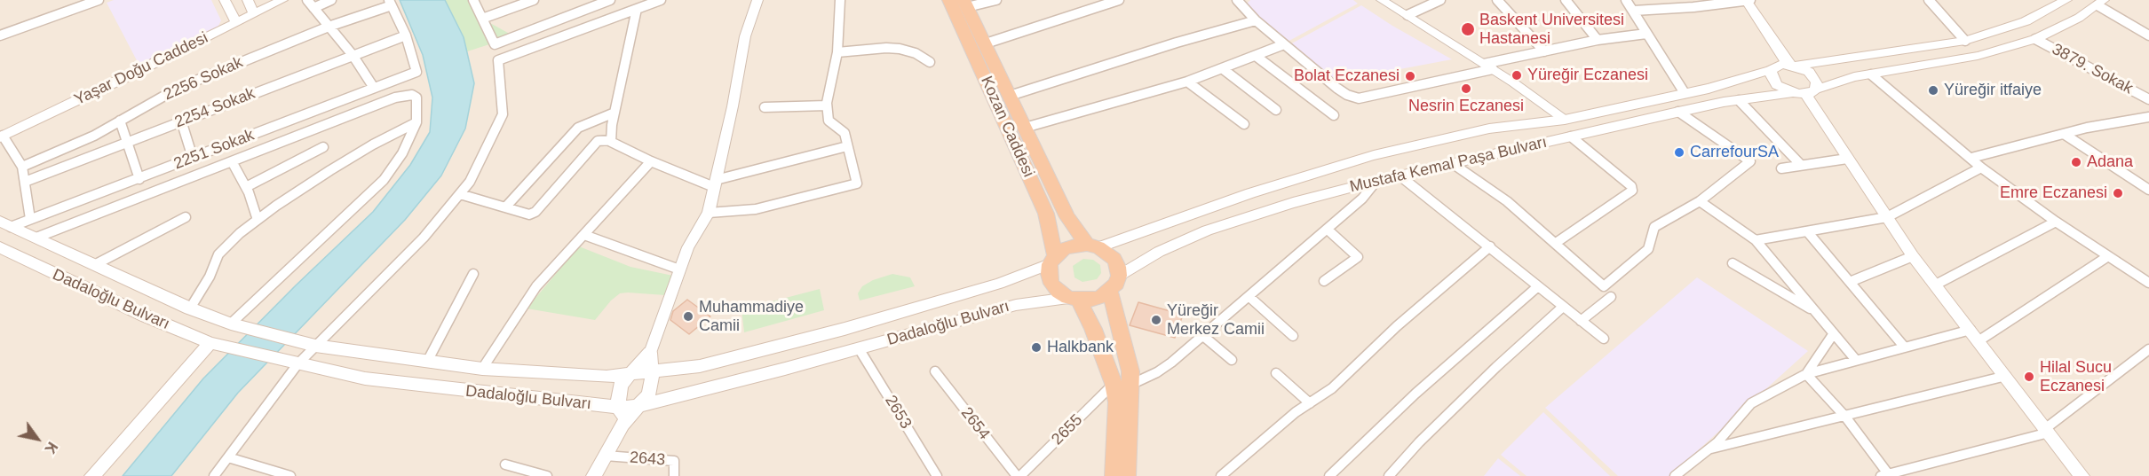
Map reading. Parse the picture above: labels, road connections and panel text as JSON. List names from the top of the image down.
{
  "streets": {
    "highway": ["Kozan Caddesi"],
    "main road": ["Yaşar Doğu Caddesi", "Mustafa Kemal Paşa Bulvarı", "Dadaloğlu Bulvarı"],
    "street": [
      "3879. Sokak",
      "2256 Sokak",
      "2254 Sokak",
      "2251 Sokak",
      "2653",
      "2654",
      "2655",
      "2643"
    ]
  },
  "crossings": [
    ["2254 Sokak", "2251 Sokak"],
    ["Kozan Caddesi", "Mustafa Kemal Paşa Bulvarı"],
    ["Kozan Caddesi", "Dadaloğlu Bulvarı"],
    ["2251 Sokak", "Dadaloğlu Bulvarı"],
    ["Mustafa Kemal Paşa Bulvarı", "Dadaloğlu Bulvarı"],
    ["Mustafa Kemal Paşa Bulvarı", "2655"],
    ["Dadaloğlu Bulvarı", "2653"],
    ["2654", "2655"]
  ],
  "places": [
    "Baskent Universitesi Hastanesi",
    "Yüreğir Eczanesi",
    "Bolat Eczanesi",
    "Nesrin Eczanesi",
    "Yüreğir itfaiye",
    "CarrefourSA",
    "Adana",
    "Emre Eczanesi",
    "Muhammadiye Camii",
    "Yüreğir Merkez Camii",
    "Halkbank",
    "Hilal Sucu Eczanesi"
  ],
  "north": "bottom right"
}
